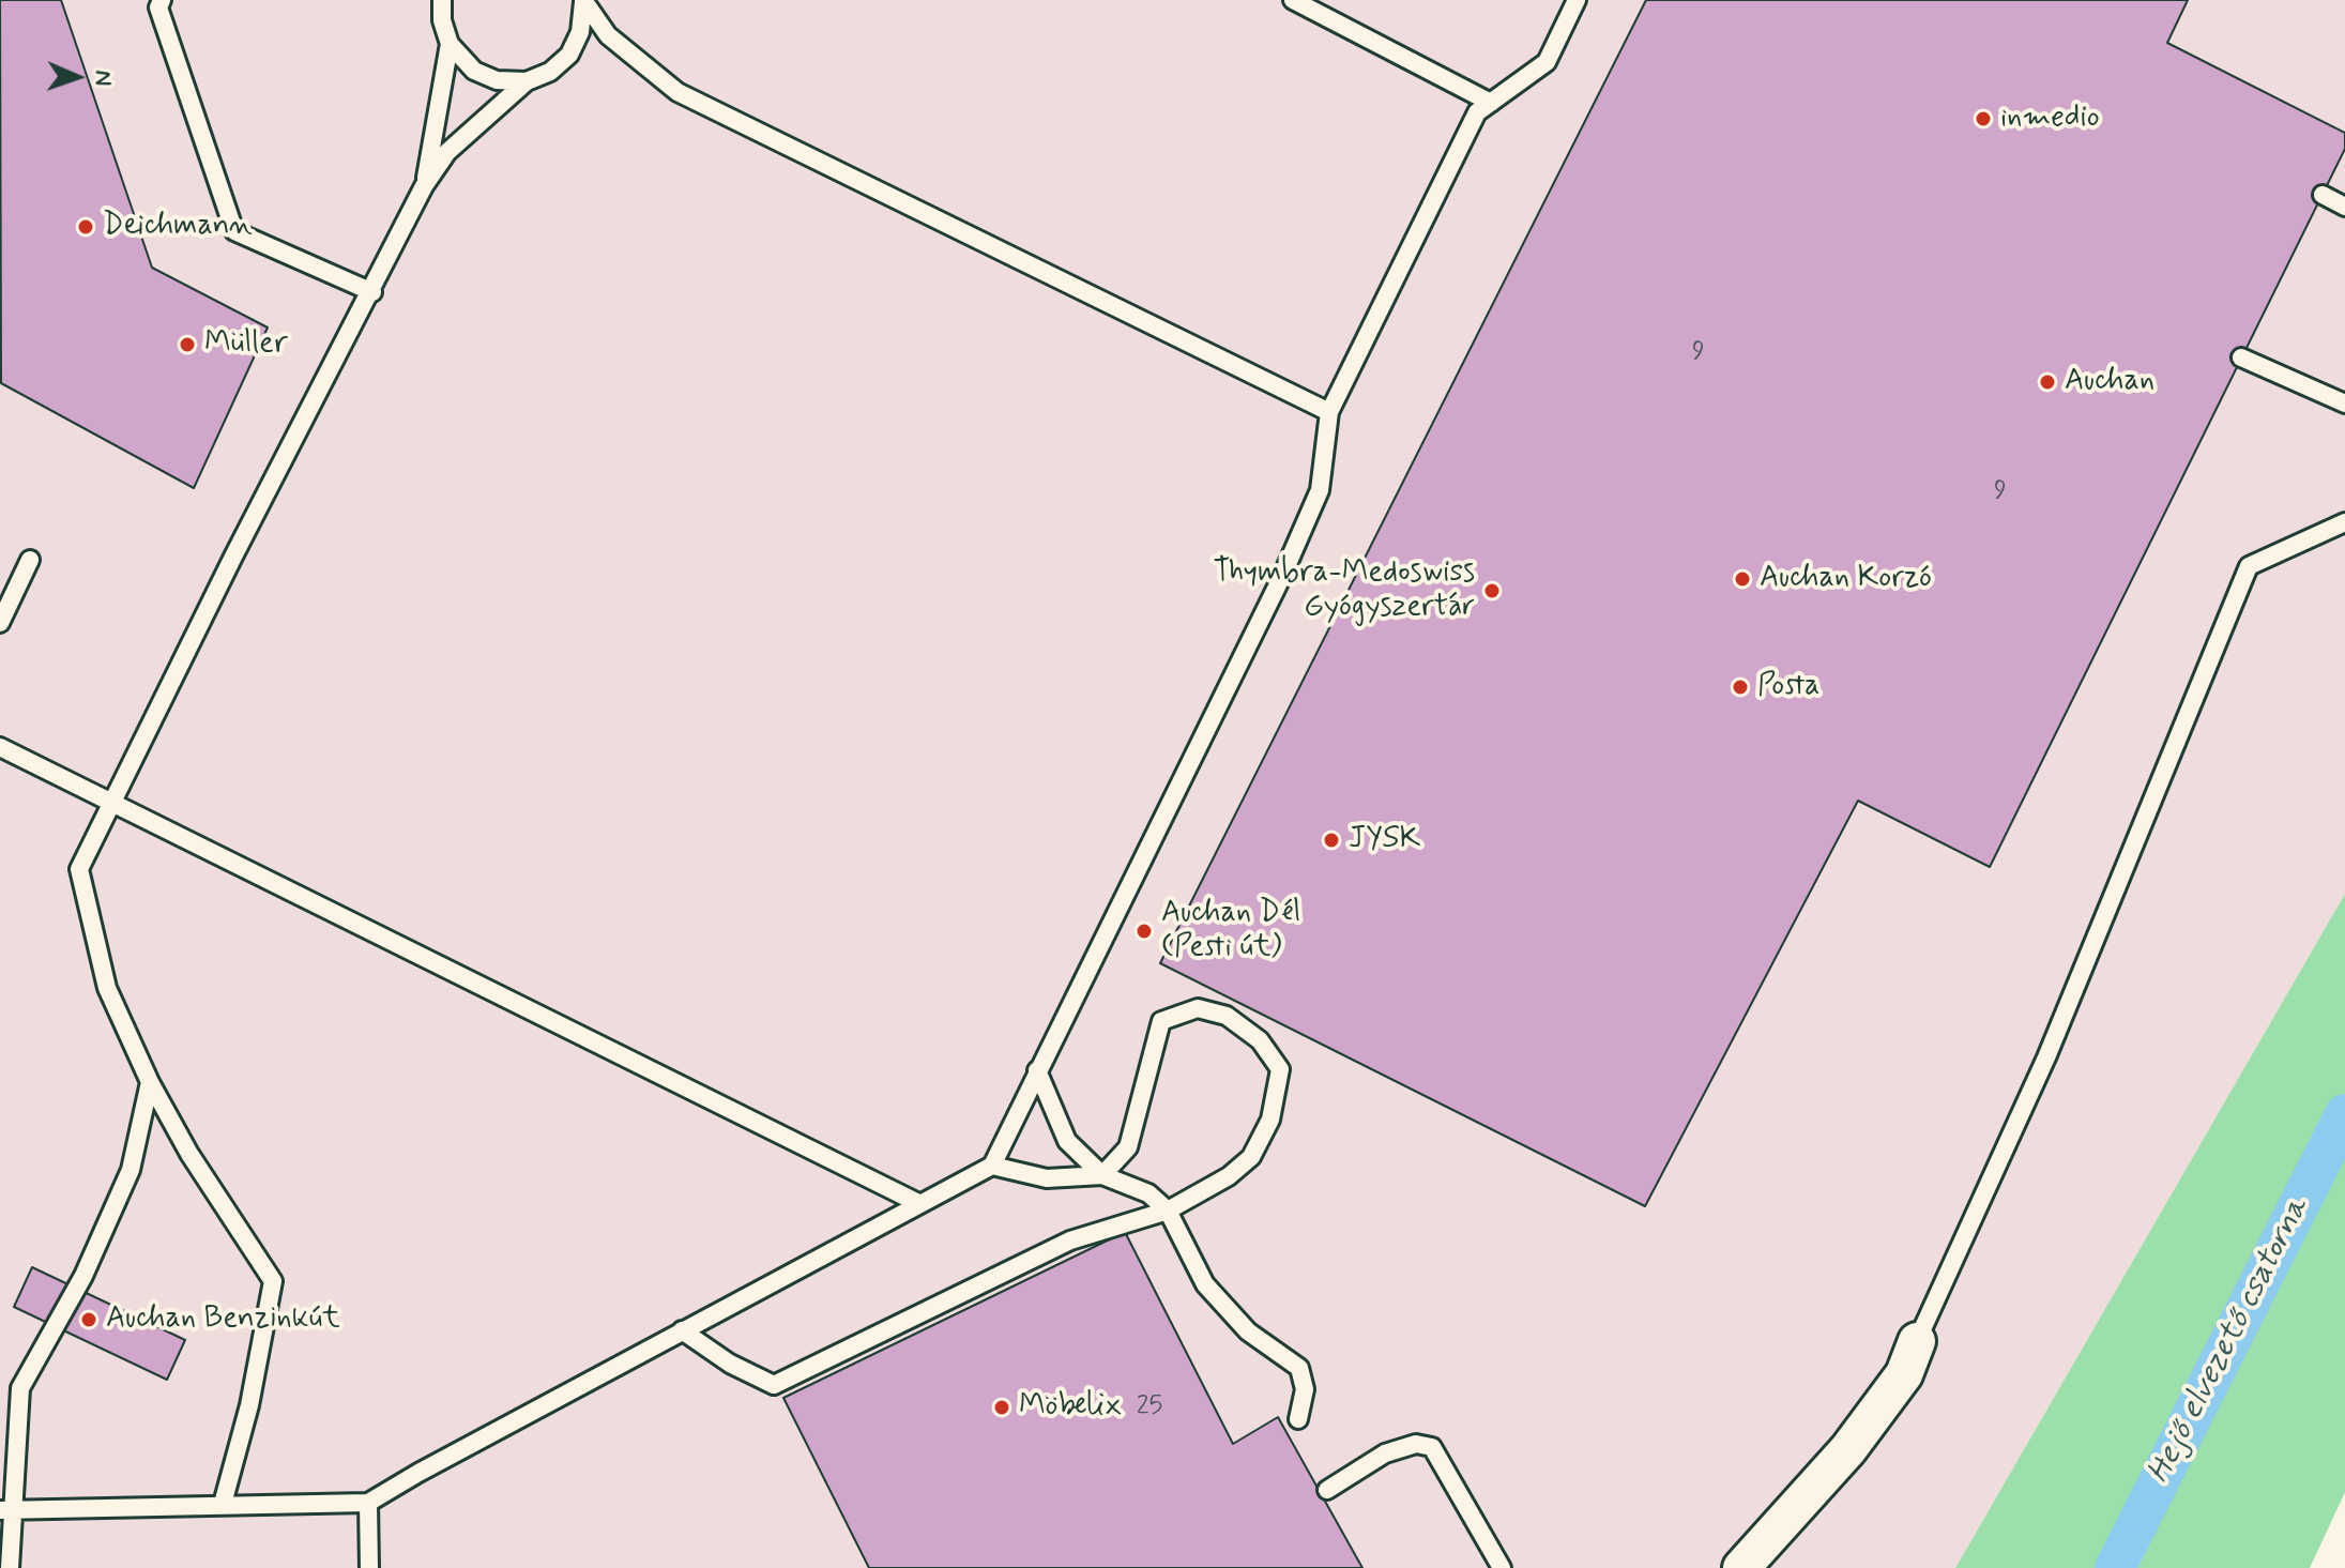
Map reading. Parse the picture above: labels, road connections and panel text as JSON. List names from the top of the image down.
{
  "water": ["Hejő elvezető csatorna"],
  "places": [
    "inmedio",
    "Deichmann",
    "Müller",
    "Auchan",
    "Auchan Korzó",
    "Thymbra-Medoswiss Gyógyszertár",
    "Posta",
    "JYSK",
    "Auchan Dél (Pesti út)",
    "Auchan Benzinkút",
    "Möbelix"
  ],
  "house_numbers": ["9", "9", "25"],
  "north": "right"
}
